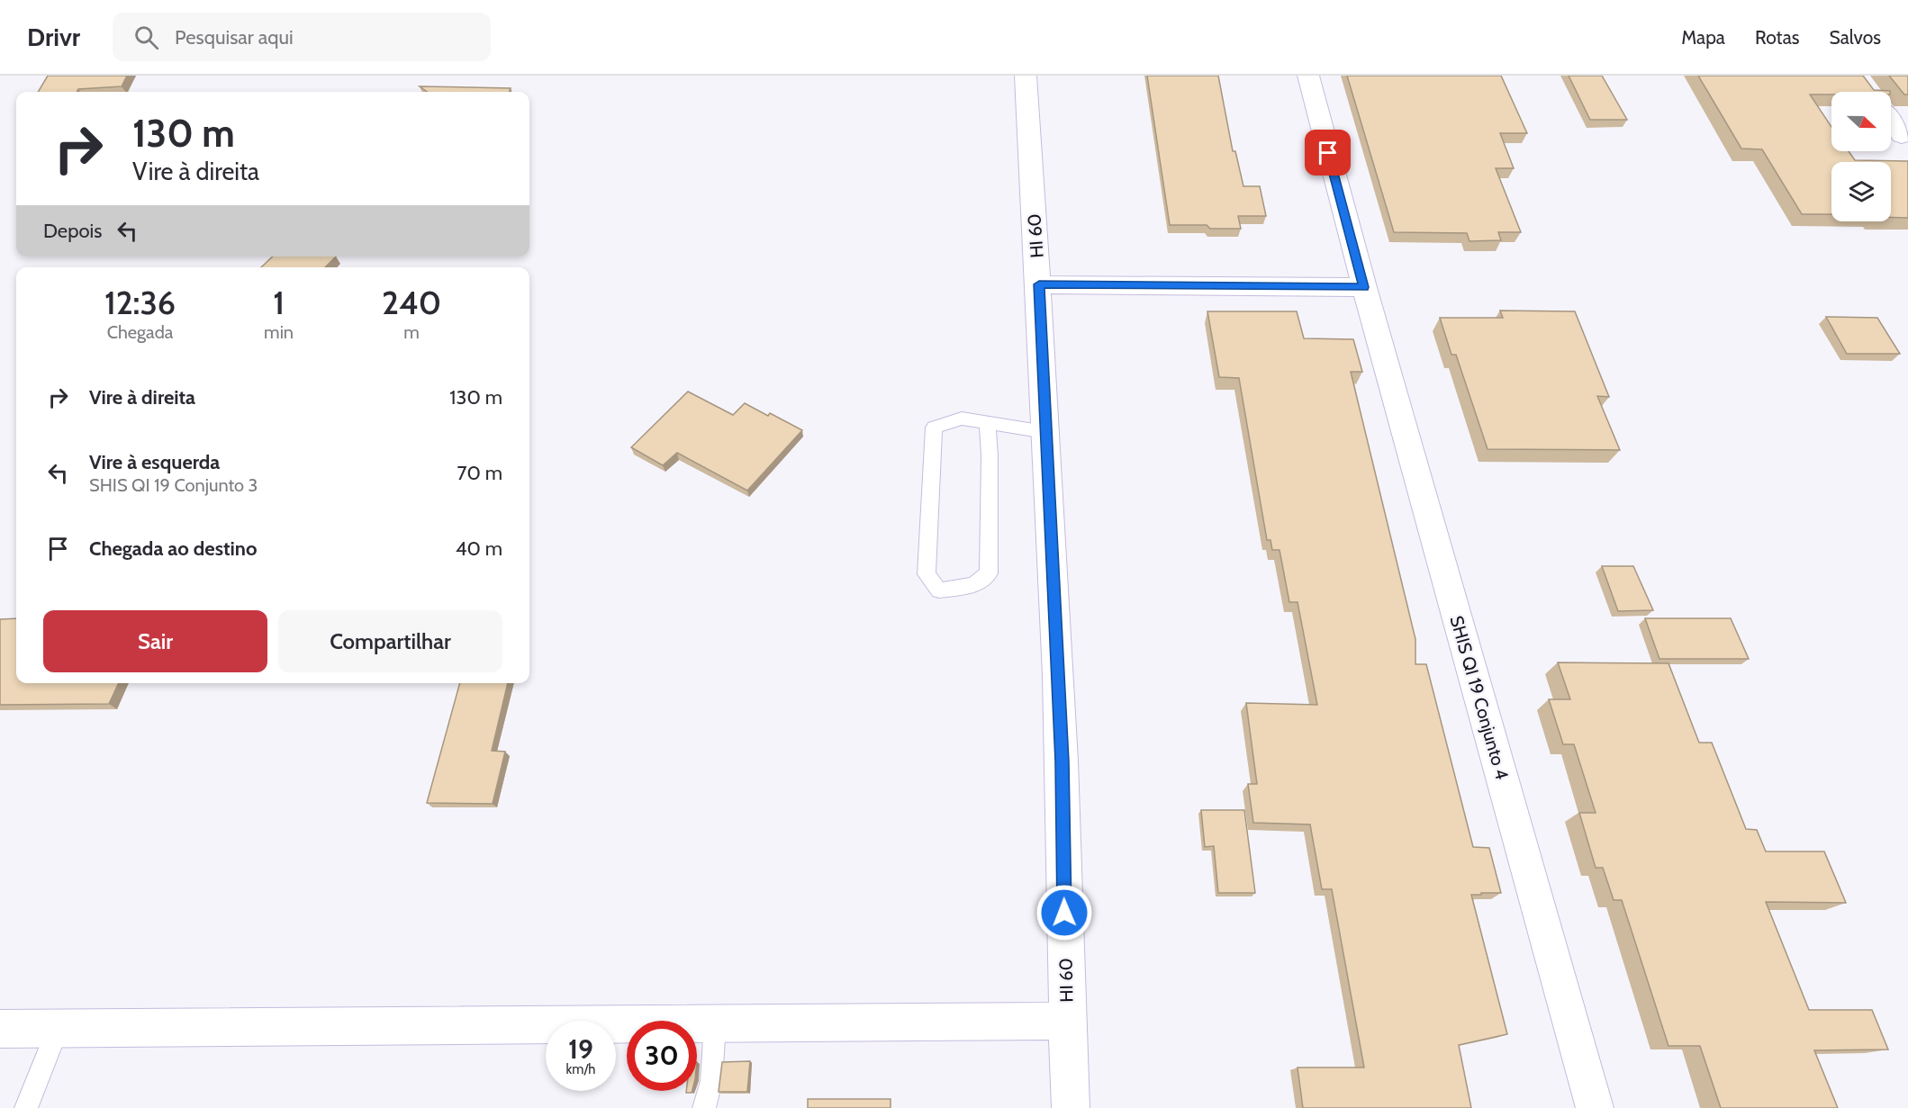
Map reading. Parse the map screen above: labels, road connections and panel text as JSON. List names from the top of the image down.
{
  "streets": {
    "street": ["HI 60", "SHIS QI 19 Conjunto 4"]
  },
  "north": "right",
  "page": {
    "header": "Drivr",
    "search": "Pesquisar aqui",
    "nav": ["Mapa", "Rotas", "Salvos"],
    "turn": ["130 m", "Vire à direita"],
    "then": "Depois",
    "eta": [
      "12:36",
      "Chegada",
      "1",
      "min",
      "240",
      "m"
    ],
    "list": [
      {
        "name": "Vire à direita",
        "value": "130 m"
      },
      {
        "name": "Vire à esquerda",
        "note": "SHIS QI 19 Conjunto 3",
        "value": "70 m"
      },
      {
        "name": "Chegada ao destino",
        "value": "40 m"
      }
    ],
    "buttons": ["Sair", "Compartilhar"],
    "speed": "19 km/h",
    "limit": "30"
  }
}
